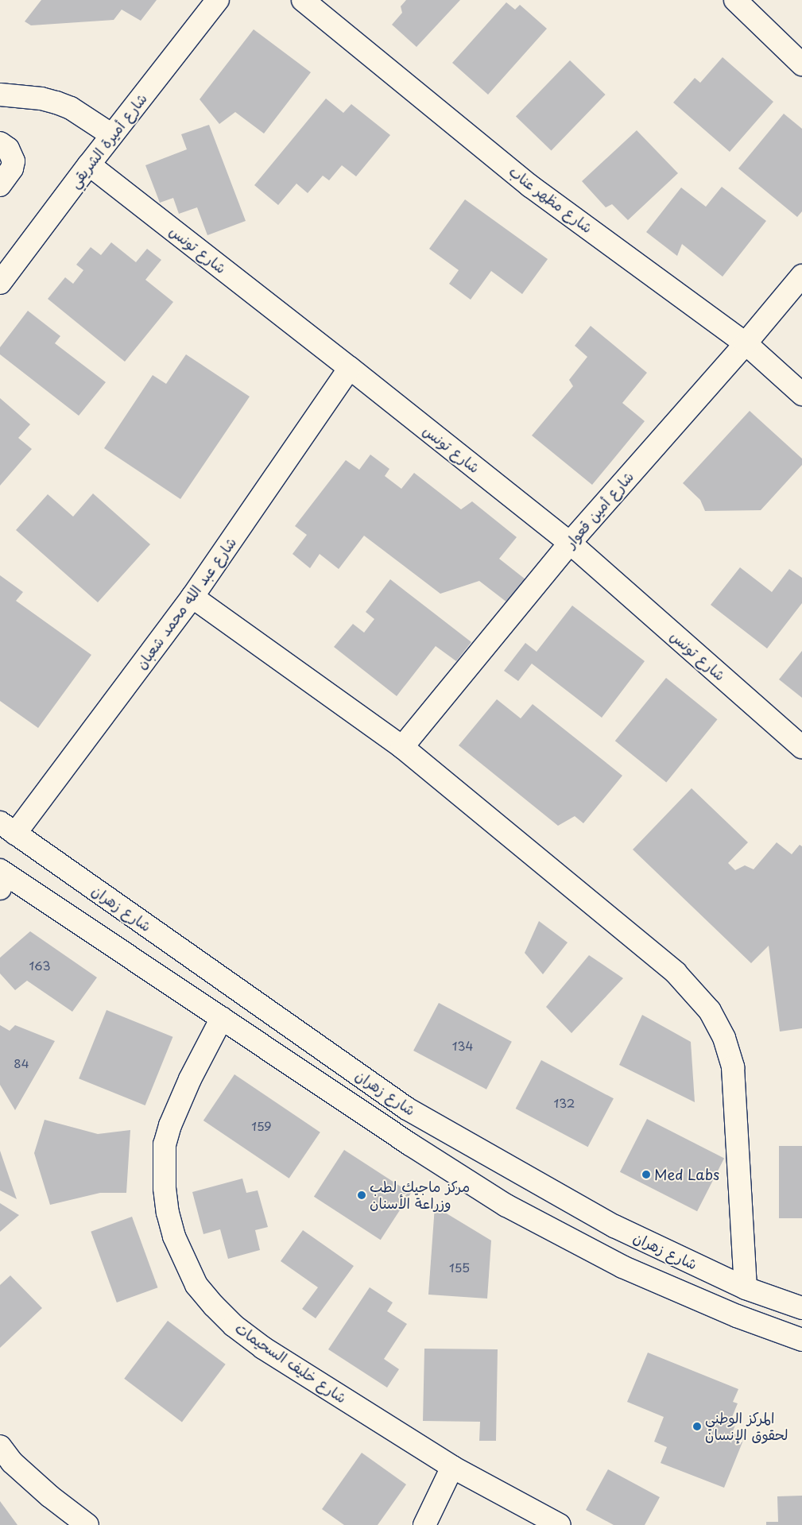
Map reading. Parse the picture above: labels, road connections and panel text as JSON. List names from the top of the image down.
{
  "streets": {
    "street": [
      "شارع أميرة الشريقي",
      "شارع مظهر عناب",
      "شارع تونس",
      "شارع أمين قعوار",
      "شارع عبد الله محمد شعبان",
      "شارع زهران",
      "شارع خليف السحيمات"
    ]
  },
  "crossings": [
    ["شارع أميرة الشريقي", "شارع تونس"],
    ["شارع مظهر عناب", "شارع أمين قعوار"],
    ["شارع تونس", "شارع أمين قعوار"],
    ["شارع تونس", "شارع عبد الله محمد شعبان"],
    ["شارع عبد الله محمد شعبان", "شارع زهران"],
    ["شارع زهران", "شارع خليف السحيمات"]
  ],
  "places": ["Med Labs", "مركز ماجيك لطب وزراعة الأسنان", "المركز الوطني لحقوق الإنسان"],
  "house_numbers": [
    "163",
    "134",
    "84",
    "132",
    "159",
    "155"
  ]
}
